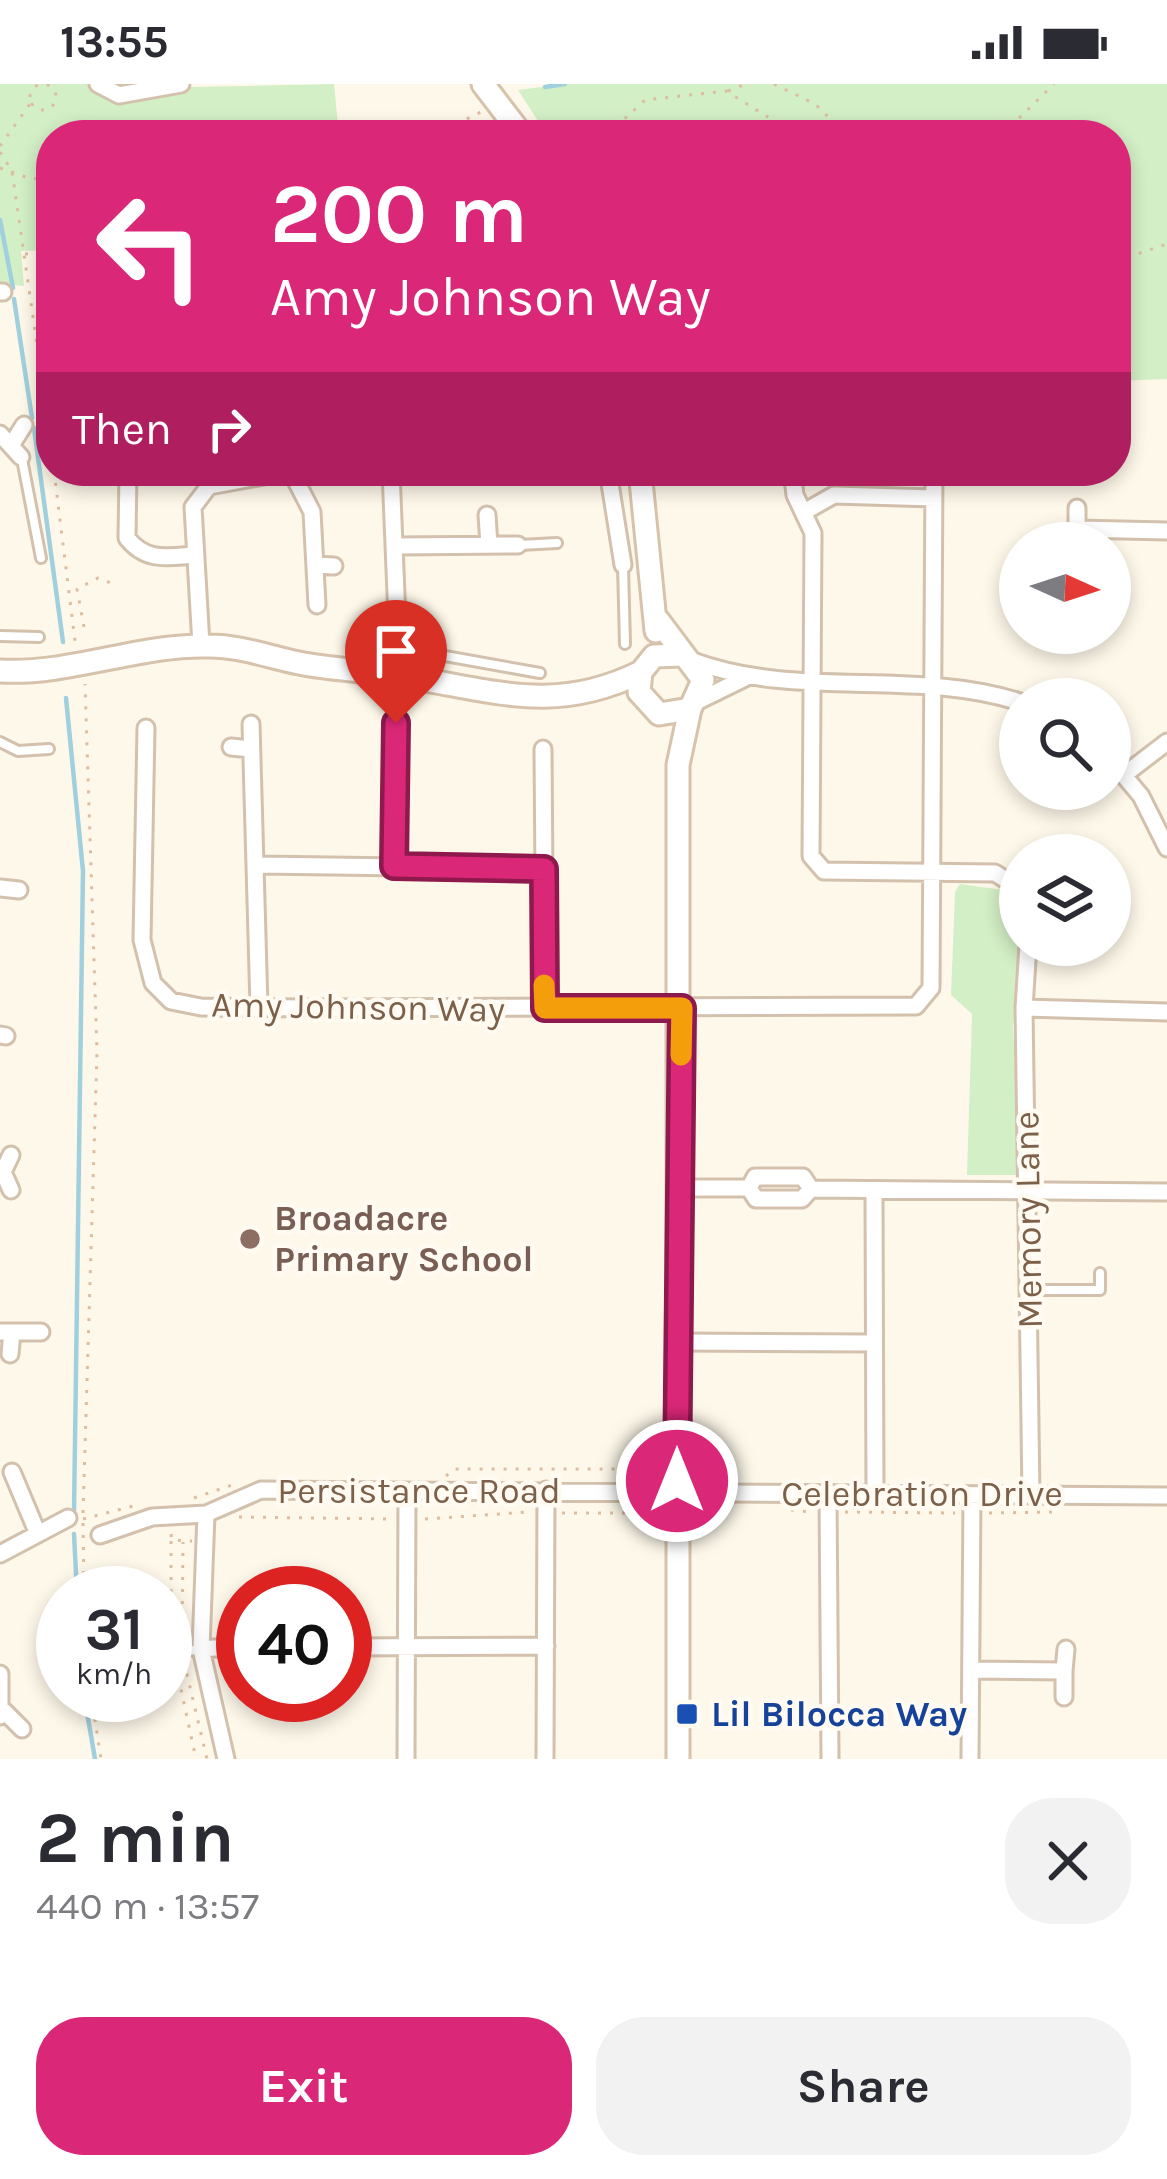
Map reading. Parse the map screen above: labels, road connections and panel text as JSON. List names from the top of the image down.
{
  "streets": {
    "street": [
      "Amy Johnson Way",
      "Memory Lane",
      "Persistance Road",
      "Celebration Drive"
    ]
  },
  "crossings": [
    ["Memory Lane", "Celebration Drive"],
    ["Persistance Road", "Celebration Drive"]
  ],
  "places": {
    "other": ["Broadacre Primary School"],
    "transit": ["Lil Bilocca Way"]
  },
  "north": "right",
  "page": {
    "status": "13:55",
    "turn": ["200 m", "Amy Johnson Way"],
    "then": "Then",
    "speed": "31 km/h",
    "limit": "40",
    "heading": ["2 min", "440 m · 13:57"],
    "buttons": ["Exit", "Share"]
  }
}
